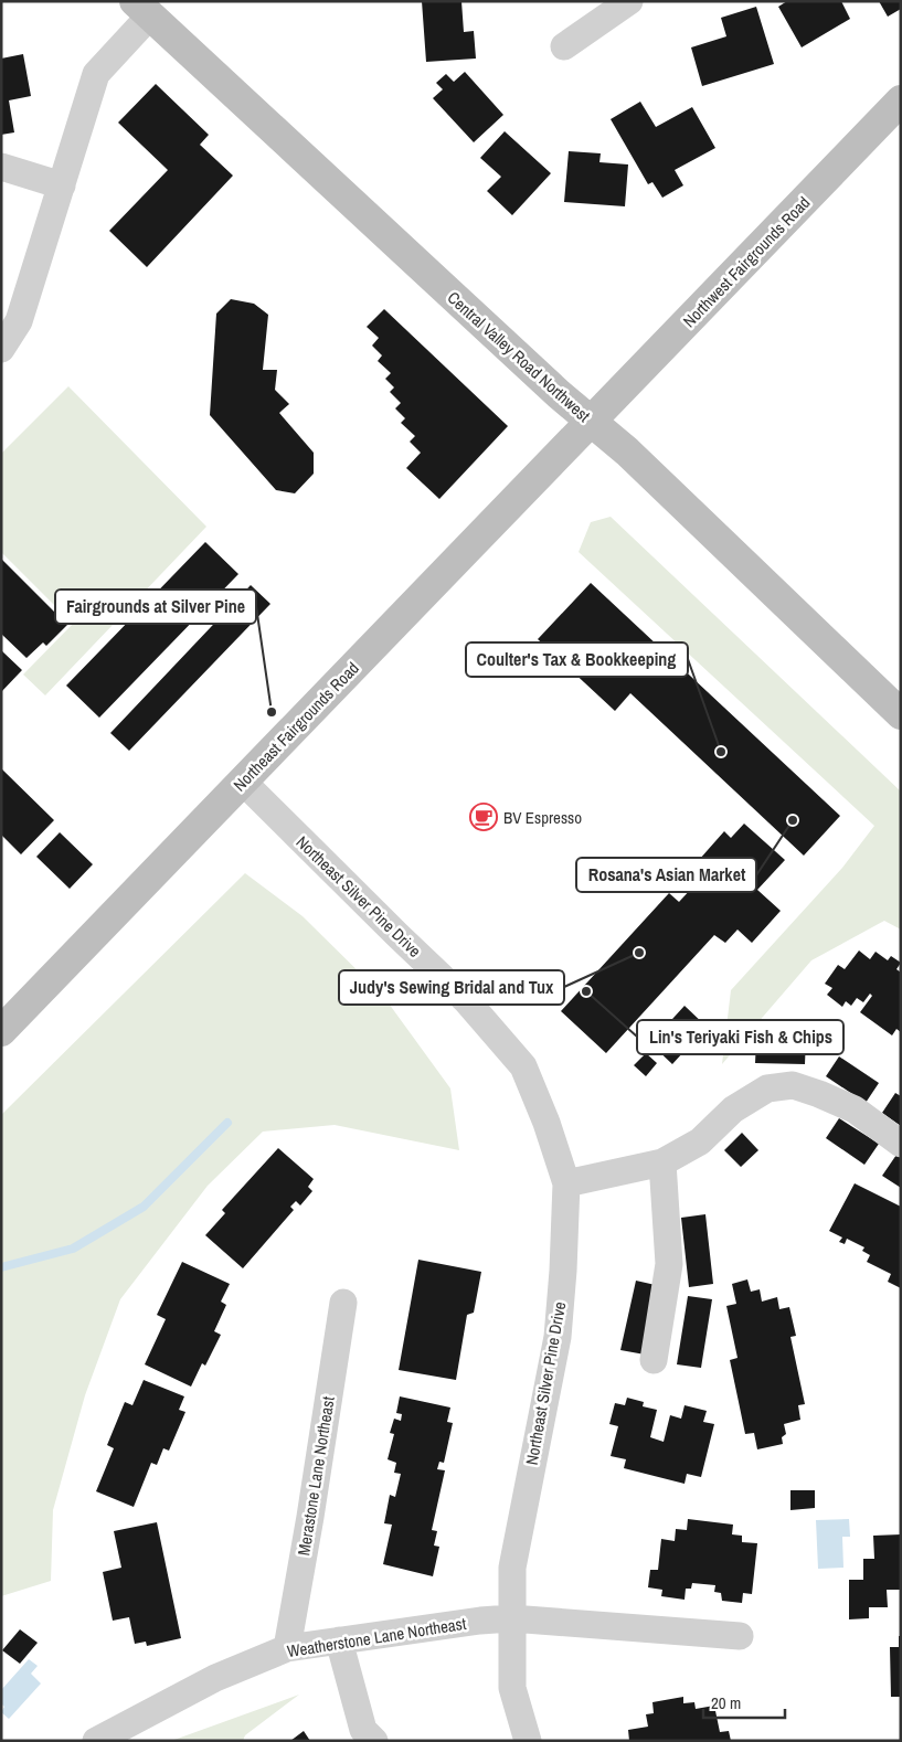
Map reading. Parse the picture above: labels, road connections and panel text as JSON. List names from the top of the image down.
{
  "streets": {
    "main road": ["Northwest Fairgrounds Road", "Central Valley Road Northwest", "Northeast Fairgrounds Road"],
    "street": ["Northeast Silver Pine Drive", "Merastone Lane Northeast", "Weatherstone Lane Northeast"]
  },
  "crossings": [
    ["Northwest Fairgrounds Road", "Central Valley Road Northwest"],
    ["Northwest Fairgrounds Road", "Northeast Fairgrounds Road"],
    ["Central Valley Road Northwest", "Northeast Fairgrounds Road"],
    ["Northeast Fairgrounds Road", "Northeast Silver Pine Drive"],
    ["Northeast Silver Pine Drive", "Weatherstone Lane Northeast"],
    ["Merastone Lane Northeast", "Weatherstone Lane Northeast"]
  ],
  "places": {
    "other": [
      "Fairgrounds at Silver Pine",
      "Coulter's Tax & Bookkeeping",
      "Rosana's Asian Market",
      "Judy's Sewing Bridal and Tux",
      "Lin's Teriyaki Fish & Chips"
    ],
    "cafe": ["BV Espresso"]
  },
  "scale_bar": "20 m"
}
